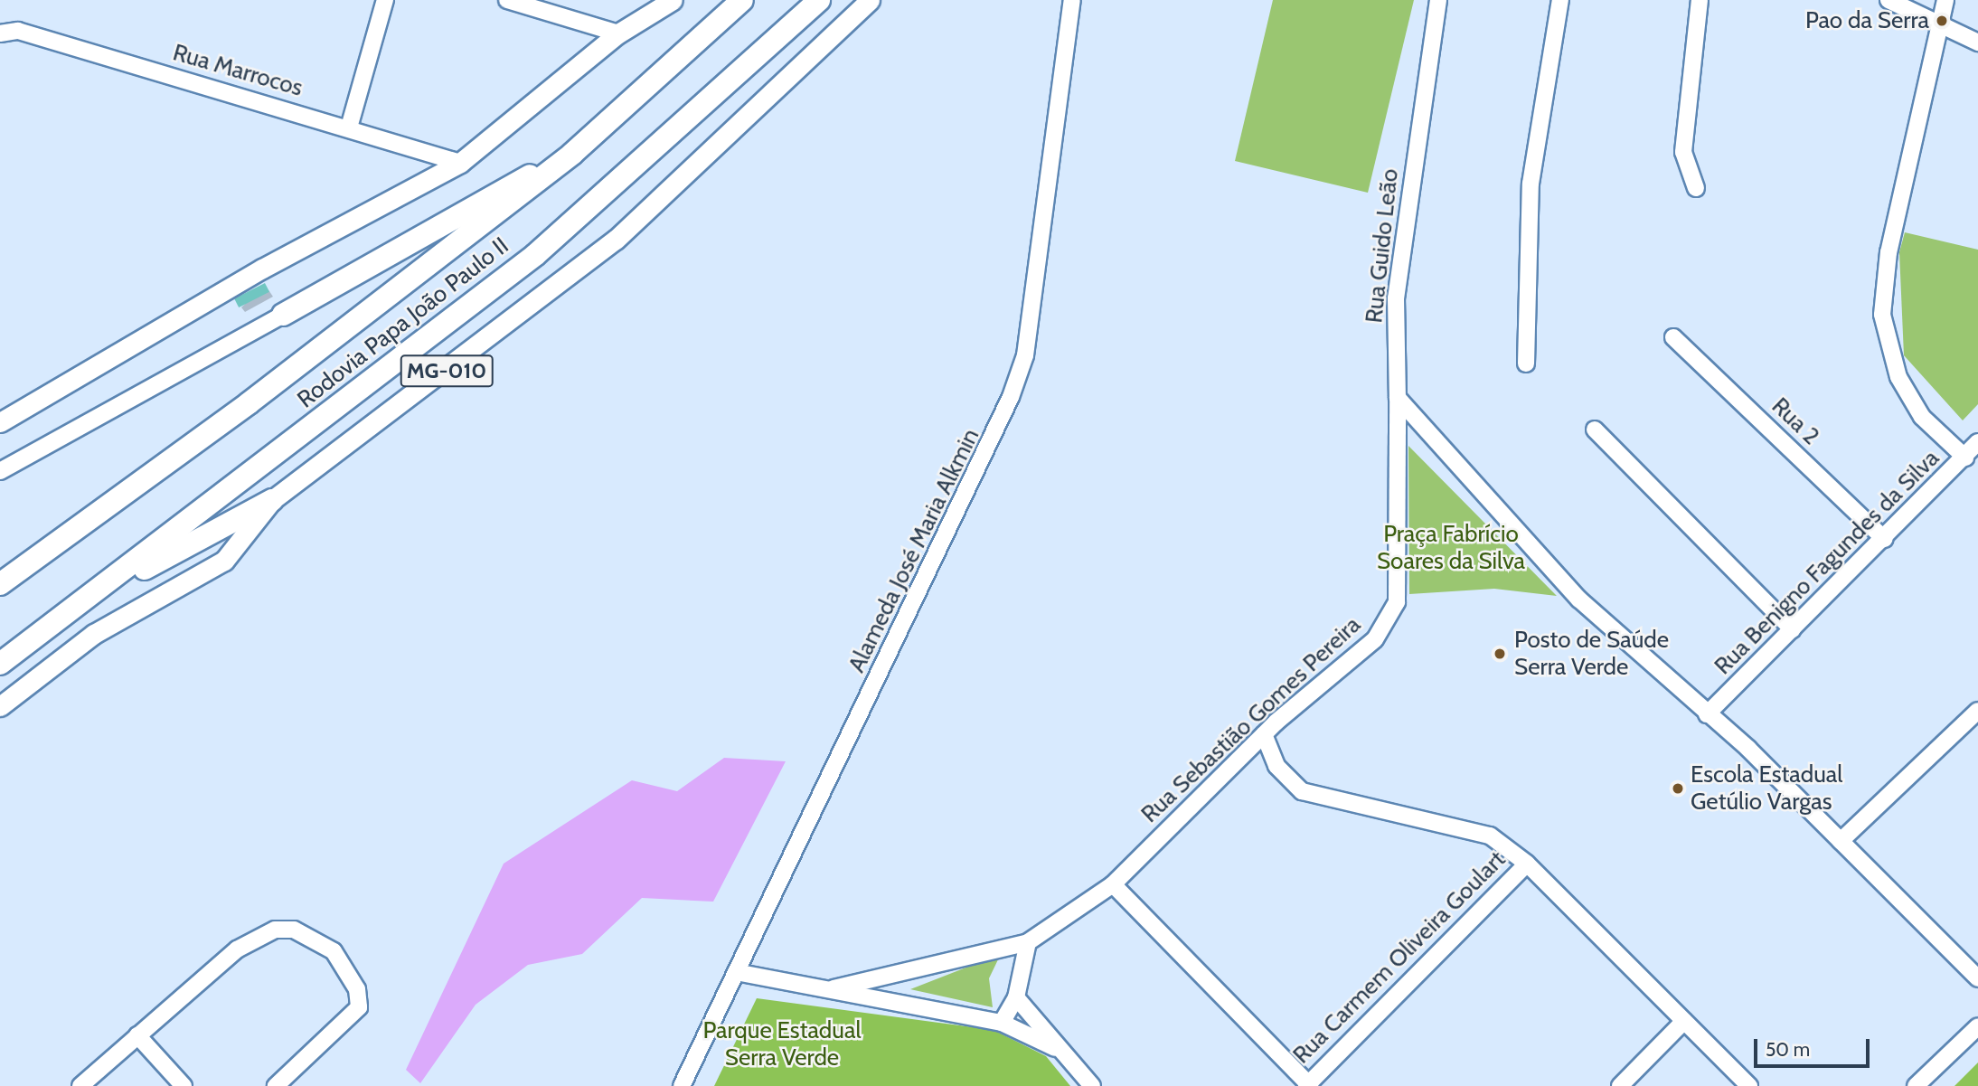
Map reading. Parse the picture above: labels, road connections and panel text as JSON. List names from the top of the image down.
{
  "streets": {
    "highway": ["Rodovia Papa João Paulo II", "MG-010"],
    "street": [
      "Rua Marrocos",
      "Rua Guido Leão",
      "Rua 2",
      "Alameda José Maria Alkmin",
      "Rua Benigno Fagundes da Silva",
      "Rua Sebastião Gomes Pereira",
      "Rua Carmem Oliveira Goulart"
    ]
  },
  "crossings": [
    ["Rua Guido Leão", "Rua Sebastião Gomes Pereira"],
    ["Rua 2", "Rua Benigno Fagundes da Silva"]
  ],
  "parks": ["Praça Fabrício Soares da Silva", "Parque Estadual Serra Verde"],
  "places": ["Pao da Serra", "Posto de Saúde Serra Verde", "Escola Estadual Getúlio Vargas"],
  "scale_bar": "50 m"
}
